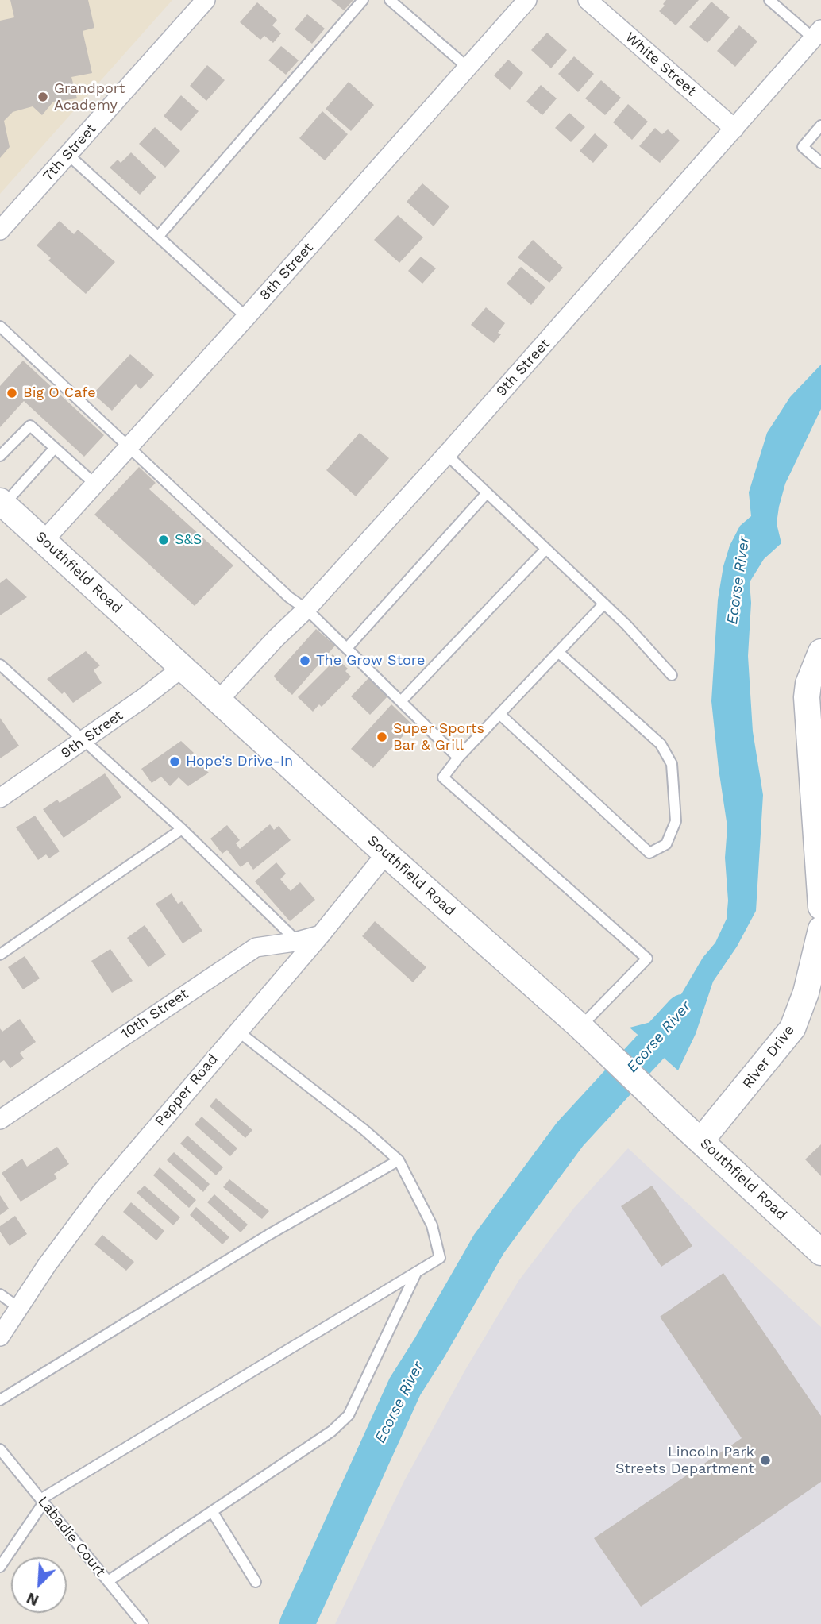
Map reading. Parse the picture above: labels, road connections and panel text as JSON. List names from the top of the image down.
{
  "streets": {
    "main road": ["Southfield Road", "River Drive"],
    "street": [
      "White Street",
      "7th Street",
      "8th Street",
      "9th Street",
      "10th Street",
      "Pepper Road"
    ],
    "lane": ["Labadie Court"]
  },
  "crossings": [
    ["White Street", "9th Street"],
    ["8th Street", "Southfield Road"],
    ["9th Street", "Southfield Road"],
    ["Southfield Road", "River Drive"],
    ["Southfield Road", "Pepper Road"],
    ["10th Street", "Pepper Road"]
  ],
  "water": ["Ecorse River"],
  "places": [
    "Grandport Academy",
    "Big O Cafe",
    "S&S",
    "The Grow Store",
    "Super Sports Bar & Grill",
    "Hope's Drive-In",
    "Lincoln Park Streets Department"
  ],
  "north": "bottom left"
}
